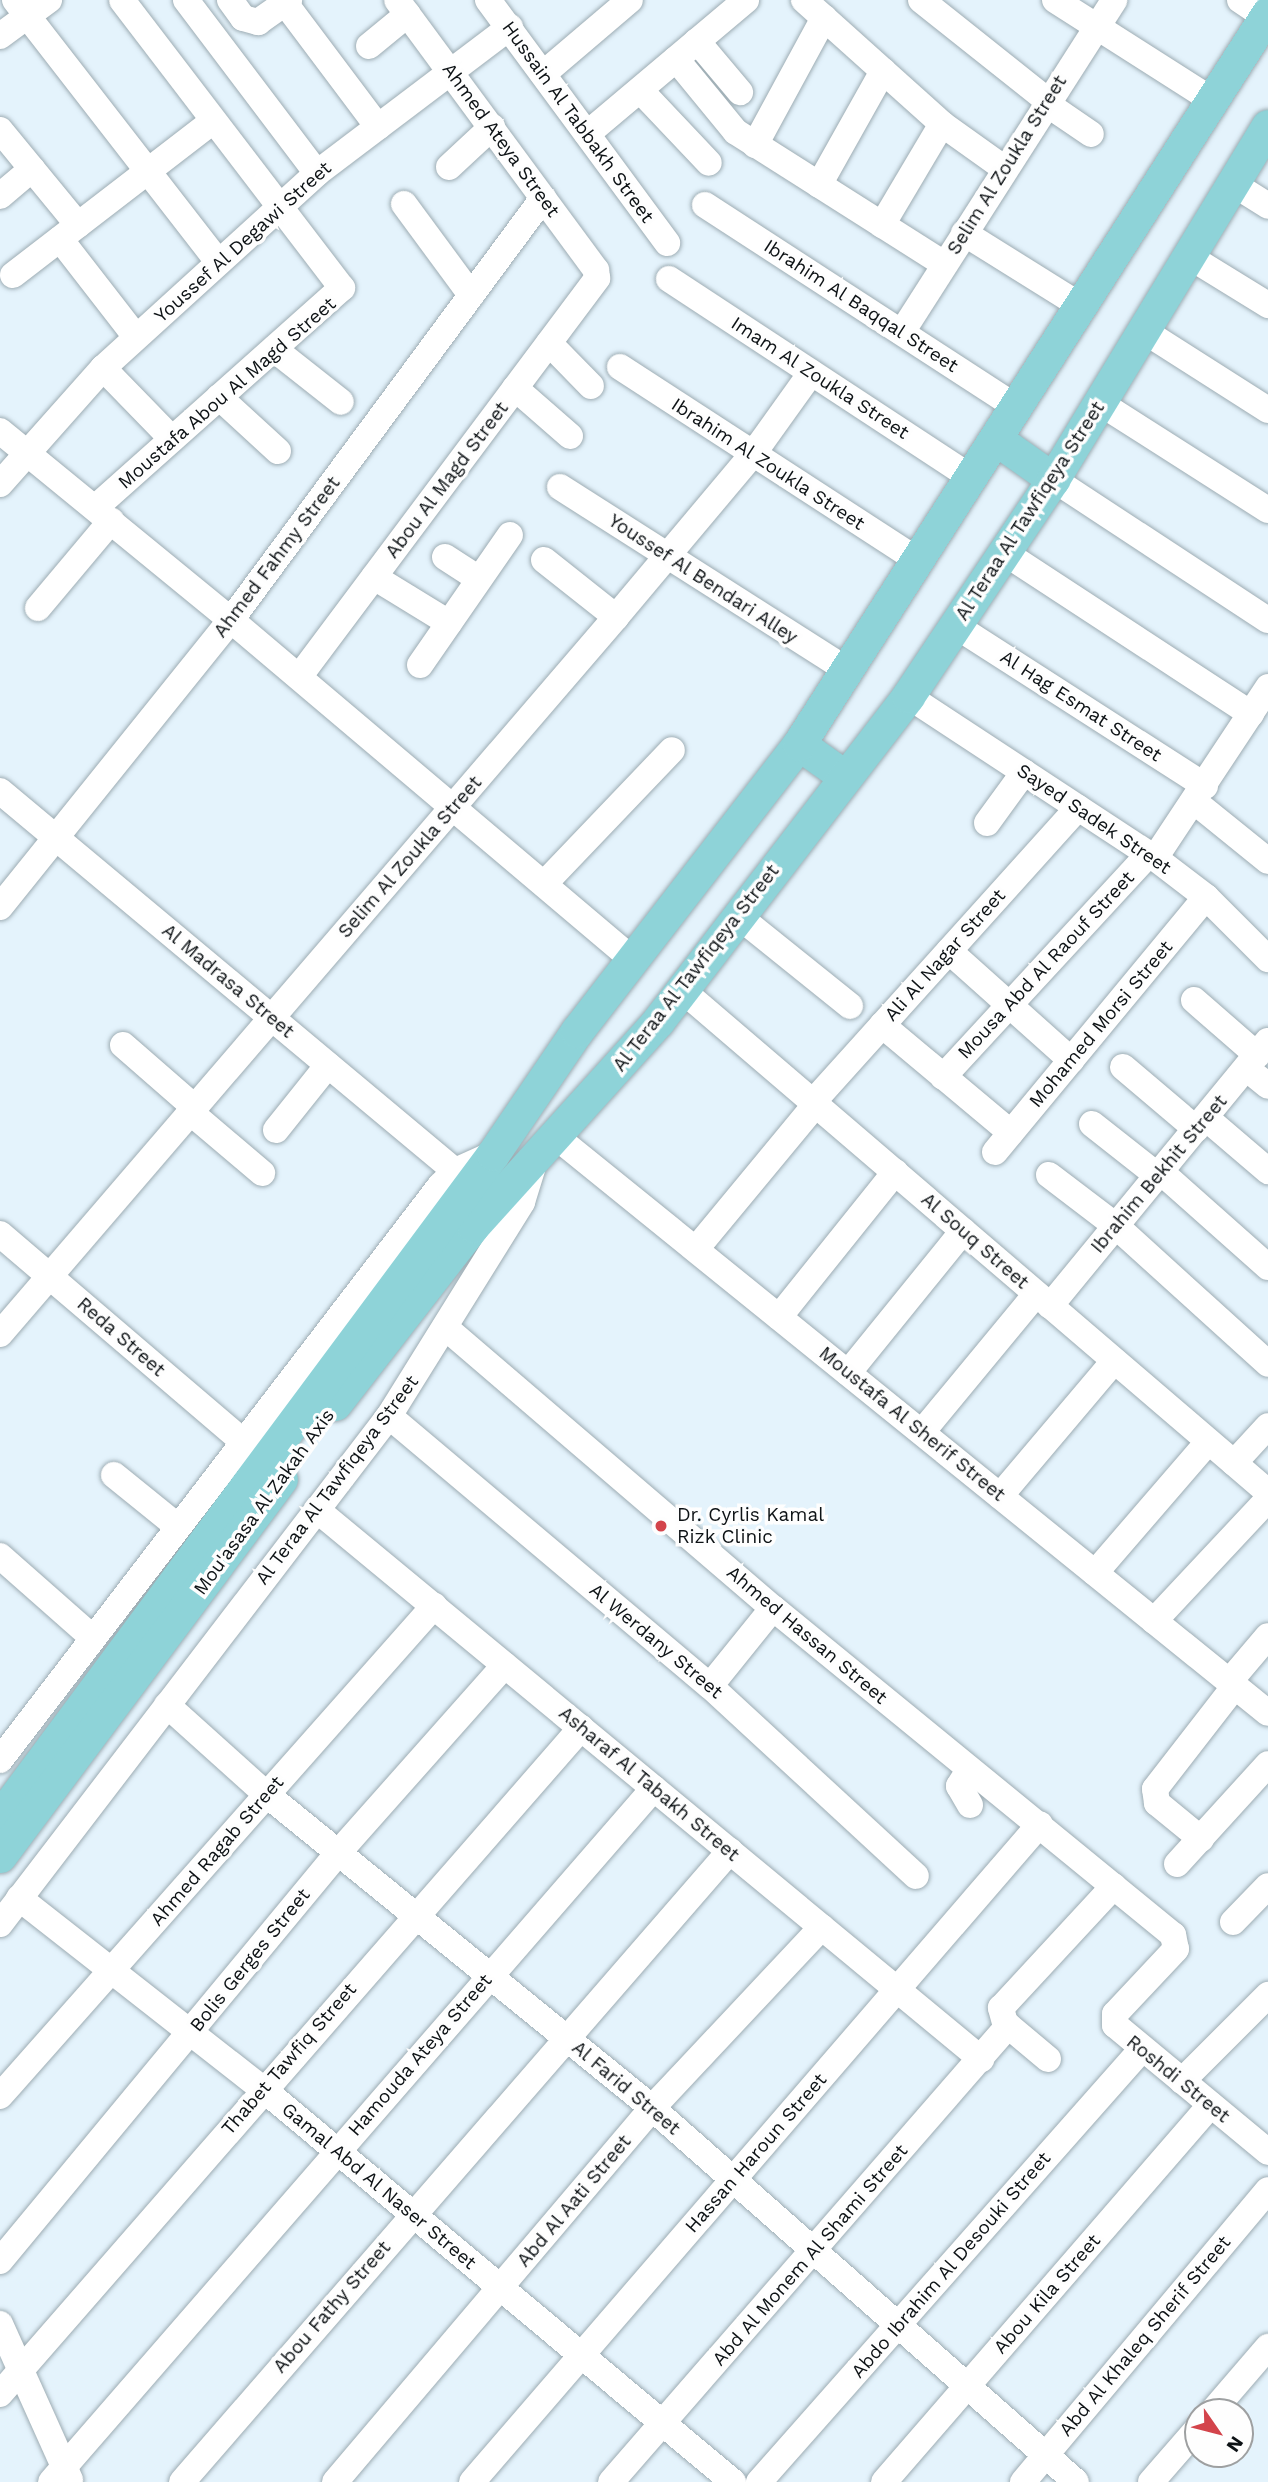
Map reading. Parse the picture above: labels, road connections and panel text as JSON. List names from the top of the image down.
{
  "streets": {
    "main road": ["Al Teraa Al Tawfiqeya Street", "Mou'asasa Al Zakah Axis"],
    "street": [
      "Hussain Al Tabbakh Street",
      "Ahmed Ateya Street",
      "Selim Al Zoukla Street",
      "Youssef Al Degawi Street",
      "Ibrahim Al Baqqal Street",
      "Imam Al Zoukla Street",
      "Moustafa Abou Al Magd Street",
      "Ibrahim Al Zoukla Street",
      "Abou Al Magd Street",
      "Ahmed Fahmy Street",
      "Youssef Al Bendari Alley",
      "Al Hag Esmat Street",
      "Sayed Sadek Street",
      "Ali Al Nagar Street",
      "Mousa Abd Al Raouf Street",
      "Al Madrasa Street",
      "Mohamed Morsi Street",
      "Ibrahim Bekhit Street",
      "Al Souq Street",
      "Reda Street",
      "Moustafa Al Sherif Street",
      "Ahmed Hassan Street",
      "Al Werdany Street",
      "Asharaf Al Tabakh Street",
      "Ahmed Ragab Street",
      "Bolis Gerges Street",
      "Hamouda Ateya Street",
      "Thabet Tawfiq Street",
      "Roshdi Street",
      "Al Farid Street",
      "Hassan Haroun Street",
      "Gamal Abd Al Naser Street",
      "Abd Al Aati Street",
      "Abd Al Monem Al Shami Street",
      "Abdo Ibrahim Al Desouki Street",
      "Abou Kila Street",
      "Abou Fathy Street",
      "Abd Al Khaleq Sherif Street"
    ]
  },
  "crossings": [
    ["Hussain Al Tabbakh Street", "Youssef Al Degawi Street"],
    ["Ahmed Ateya Street", "Youssef Al Degawi Street"],
    ["Ahmed Ateya Street", "Abou Al Magd Street"],
    ["Ahmed Ateya Street", "Ahmed Fahmy Street"],
    ["Selim Al Zoukla Street", "Ibrahim Al Baqqal Street"],
    ["Selim Al Zoukla Street", "Imam Al Zoukla Street"],
    ["Selim Al Zoukla Street", "Ibrahim Al Zoukla Street"],
    ["Selim Al Zoukla Street", "Youssef Al Bendari Alley"],
    ["Selim Al Zoukla Street", "Al Madrasa Street"],
    ["Selim Al Zoukla Street", "Reda Street"],
    ["Youssef Al Degawi Street", "Moustafa Abou Al Magd Street"],
    ["Al Teraa Al Tawfiqeya Street", "Al Hag Esmat Street"],
    ["Al Teraa Al Tawfiqeya Street", "Sayed Sadek Street"],
    ["Al Teraa Al Tawfiqeya Street", "Al Souq Street"],
    ["Al Teraa Al Tawfiqeya Street", "Moustafa Al Sherif Street"],
    ["Al Teraa Al Tawfiqeya Street", "Mou'asasa Al Zakah Axis"],
    ["Al Teraa Al Tawfiqeya Street", "Ahmed Hassan Street"],
    ["Al Teraa Al Tawfiqeya Street", "Al Werdany Street"],
    ["Al Teraa Al Tawfiqeya Street", "Asharaf Al Tabakh Street"],
    ["Al Teraa Al Tawfiqeya Street", "Al Farid Street"],
    ["Al Teraa Al Tawfiqeya Street", "Gamal Abd Al Naser Street"],
    ["Ahmed Fahmy Street", "Al Madrasa Street"],
    ["Al Hag Esmat Street", "Mousa Abd Al Raouf Street"],
    ["Sayed Sadek Street", "Ali Al Nagar Street"],
    ["Sayed Sadek Street", "Mousa Abd Al Raouf Street"],
    ["Sayed Sadek Street", "Mohamed Morsi Street"],
    ["Ali Al Nagar Street", "Al Souq Street"],
    ["Ali Al Nagar Street", "Moustafa Al Sherif Street"],
    ["Mousa Abd Al Raouf Street", "Mohamed Morsi Street"],
    ["Ibrahim Bekhit Street", "Al Souq Street"],
    ["Ibrahim Bekhit Street", "Moustafa Al Sherif Street"],
    ["Moustafa Al Sherif Street", "Mou'asasa Al Zakah Axis"],
    ["Ahmed Hassan Street", "Roshdi Street"],
    ["Ahmed Hassan Street", "Hassan Haroun Street"],
    ["Asharaf Al Tabakh Street", "Ahmed Ragab Street"],
    ["Asharaf Al Tabakh Street", "Bolis Gerges Street"],
    ["Asharaf Al Tabakh Street", "Hamouda Ateya Street"],
    ["Asharaf Al Tabakh Street", "Thabet Tawfiq Street"],
    ["Asharaf Al Tabakh Street", "Hassan Haroun Street"],
    ["Asharaf Al Tabakh Street", "Abd Al Aati Street"],
    ["Asharaf Al Tabakh Street", "Abd Al Monem Al Shami Street"],
    ["Asharaf Al Tabakh Street", "Abou Fathy Street"],
    ["Ahmed Ragab Street", "Al Farid Street"],
    ["Ahmed Ragab Street", "Gamal Abd Al Naser Street"],
    ["Bolis Gerges Street", "Al Farid Street"],
    ["Bolis Gerges Street", "Gamal Abd Al Naser Street"],
    ["Hamouda Ateya Street", "Al Farid Street"],
    ["Hamouda Ateya Street", "Gamal Abd Al Naser Street"],
    ["Thabet Tawfiq Street", "Al Farid Street"],
    ["Thabet Tawfiq Street", "Gamal Abd Al Naser Street"],
    ["Roshdi Street", "Abdo Ibrahim Al Desouki Street"],
    ["Roshdi Street", "Abou Kila Street"],
    ["Al Farid Street", "Hassan Haroun Street"],
    ["Al Farid Street", "Abd Al Aati Street"],
    ["Al Farid Street", "Abd Al Monem Al Shami Street"],
    ["Al Farid Street", "Abdo Ibrahim Al Desouki Street"],
    ["Al Farid Street", "Abou Kila Street"],
    ["Al Farid Street", "Abou Fathy Street"],
    ["Al Farid Street", "Abd Al Khaleq Sherif Street"],
    ["Hassan Haroun Street", "Gamal Abd Al Naser Street"],
    ["Gamal Abd Al Naser Street", "Abd Al Aati Street"],
    ["Gamal Abd Al Naser Street", "Abd Al Monem Al Shami Street"],
    ["Gamal Abd Al Naser Street", "Abou Fathy Street"]
  ],
  "places": ["Dr. Cyrlis Kamal Rizk Clinic"],
  "north": "bottom right"
}
